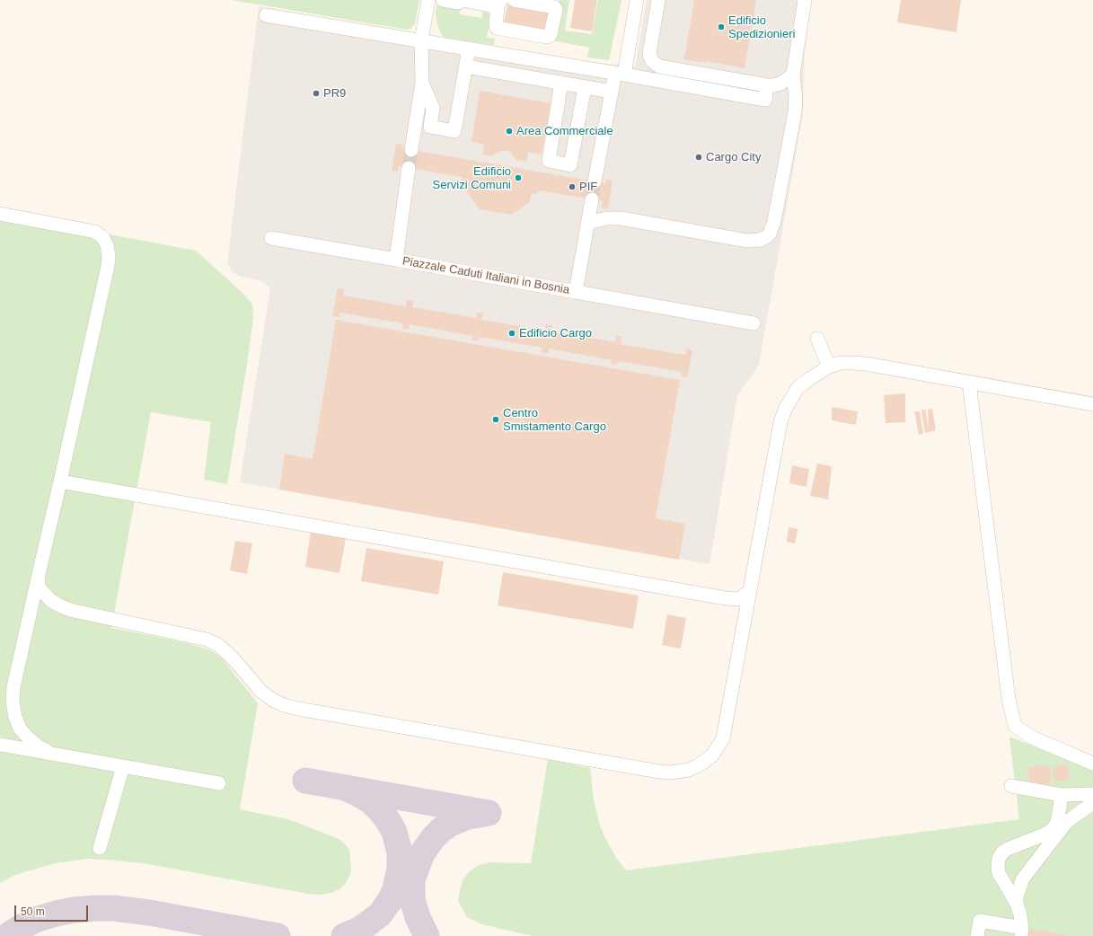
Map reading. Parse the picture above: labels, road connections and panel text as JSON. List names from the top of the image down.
{
  "streets": {
    "street": ["Piazzale Caduti Italiani in Bosnia"]
  },
  "places": [
    "Edificio Spedizionieri",
    "PR9",
    "Area Commerciale",
    "Cargo City",
    "Edificio Servizi Comuni",
    "PIF",
    "Edificio Cargo",
    "Centro Smistamento Cargo"
  ],
  "scale_bar": "50 m"
}
